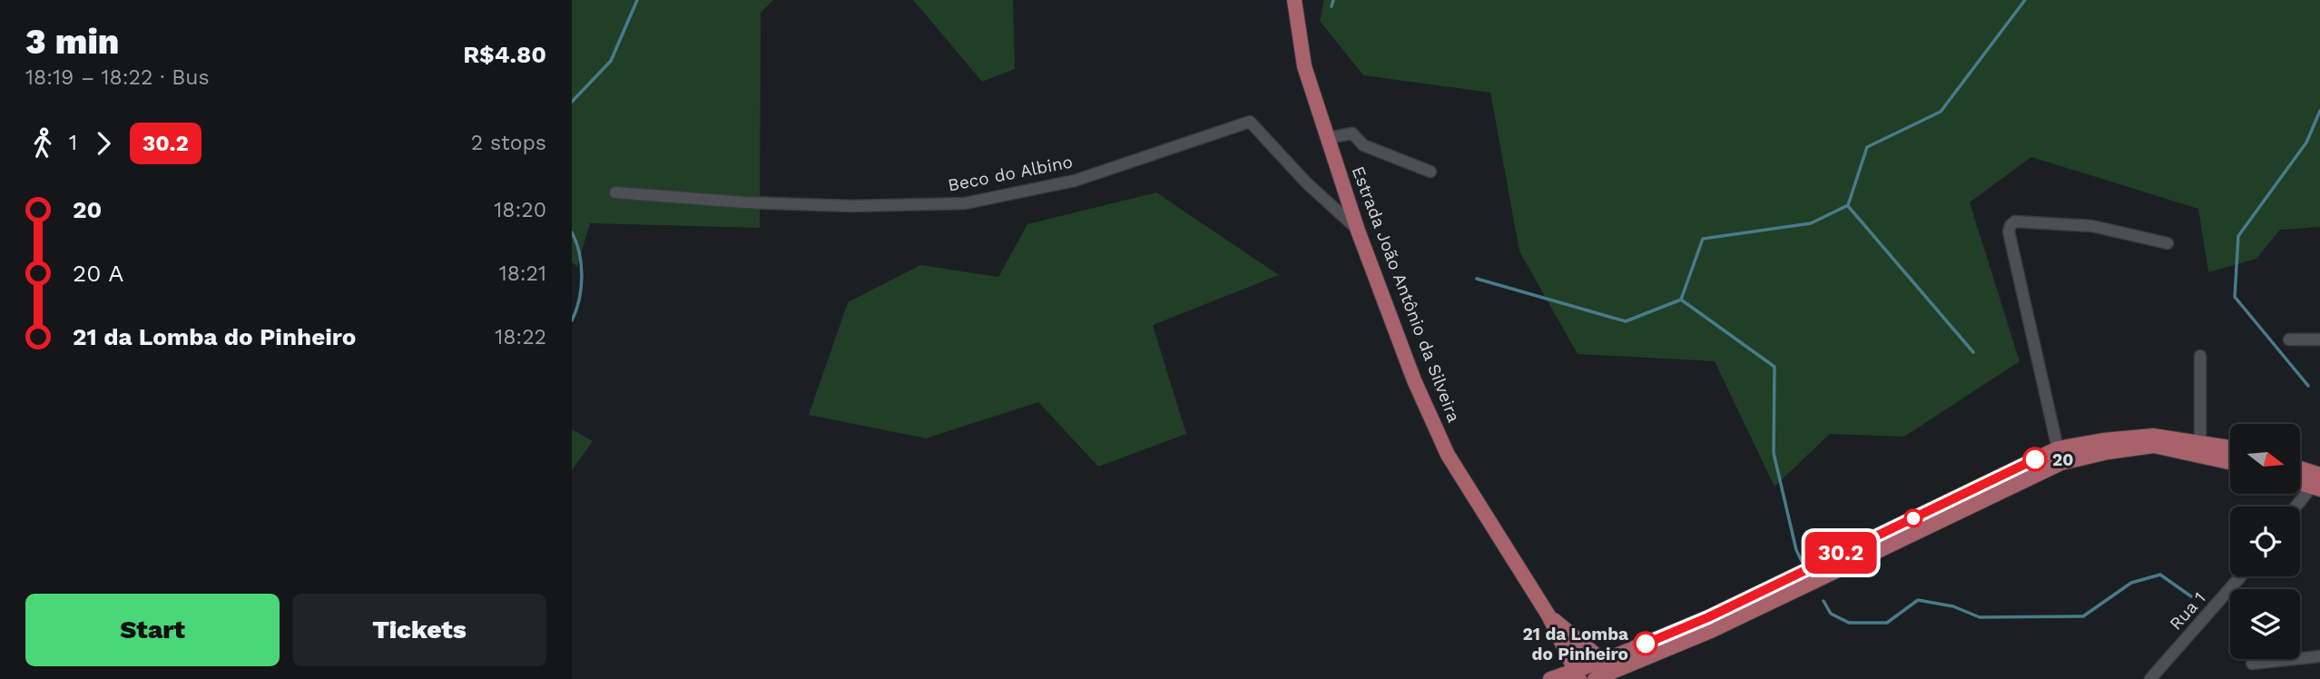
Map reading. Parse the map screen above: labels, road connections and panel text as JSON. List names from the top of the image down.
{
  "streets": {
    "main road": ["Estrada João Antônio da Silveira"],
    "street": ["Beco do Albino", "Rua 1"]
  },
  "crossings": [
    ["Beco do Albino", "Estrada João Antônio da Silveira"]
  ],
  "places": ["20", "21 da Lomba do Pinheiro"],
  "lines": ["bus line 30.2"],
  "north": "right",
  "page": {
    "heading": ["3 min", "18:19 – 18:22 · Bus", "R$4.80"],
    "on_map": "30.2",
    "legs": ["1", "30.2", "2 stops"],
    "list": [
      {
        "name": "20",
        "value": "18:20"
      },
      {
        "name": "20 A",
        "value": "18:21"
      },
      {
        "name": "21 da Lomba do Pinheiro",
        "value": "18:22"
      }
    ],
    "buttons": ["Start", "Tickets"]
  }
}
